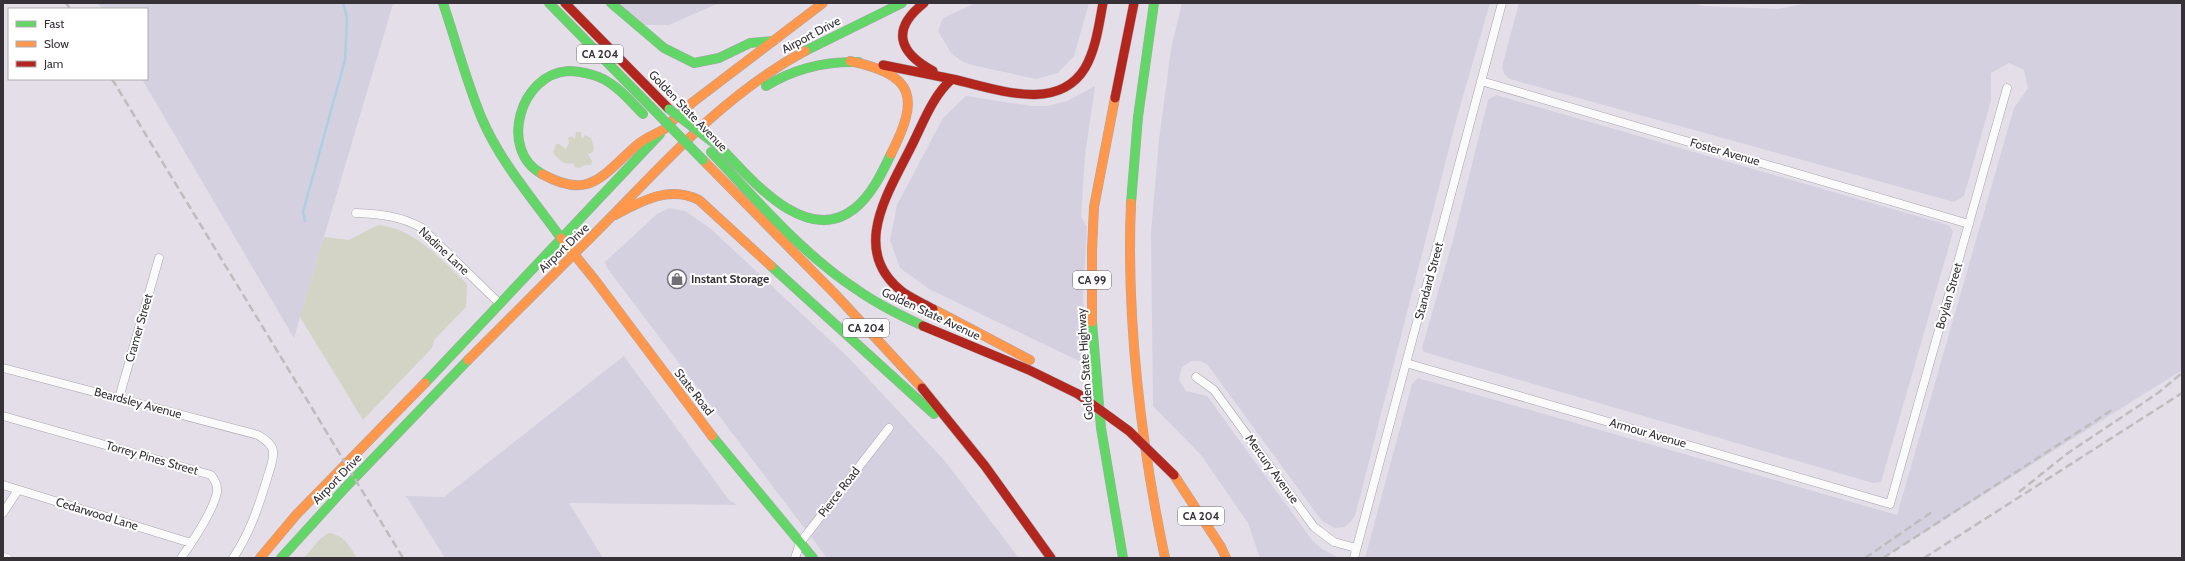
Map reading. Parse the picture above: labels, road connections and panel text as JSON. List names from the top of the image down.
{
  "streets": {
    "main road": [
      "Airport Drive",
      "CA 204",
      "Golden State Avenue",
      "CA 99",
      "Golden State Highway",
      "State Road"
    ],
    "street": [
      "Foster Avenue",
      "Nadine Lane",
      "Standard Street",
      "Boylan Street",
      "Cramer Street",
      "Beardsley Avenue",
      "Armour Avenue",
      "Torrey Pines Street",
      "Mercury Avenue",
      "Pierce Road",
      "Cedarwood Lane"
    ]
  },
  "crossings": [
    ["Airport Drive", "Nadine Lane"],
    ["Airport Drive", "State Road"],
    ["CA 204", "Golden State Avenue"],
    ["Foster Avenue", "Standard Street"],
    ["Foster Avenue", "Boylan Street"],
    ["Standard Street", "Armour Avenue"],
    ["Standard Street", "Mercury Avenue"],
    ["Boylan Street", "Armour Avenue"],
    ["Cramer Street", "Beardsley Avenue"],
    ["State Road", "Pierce Road"],
    ["Torrey Pines Street", "Cedarwood Lane"]
  ],
  "places": {
    "shop": ["Instant Storage"]
  },
  "legend": ["Fast", "Slow", "Jam"]
}
